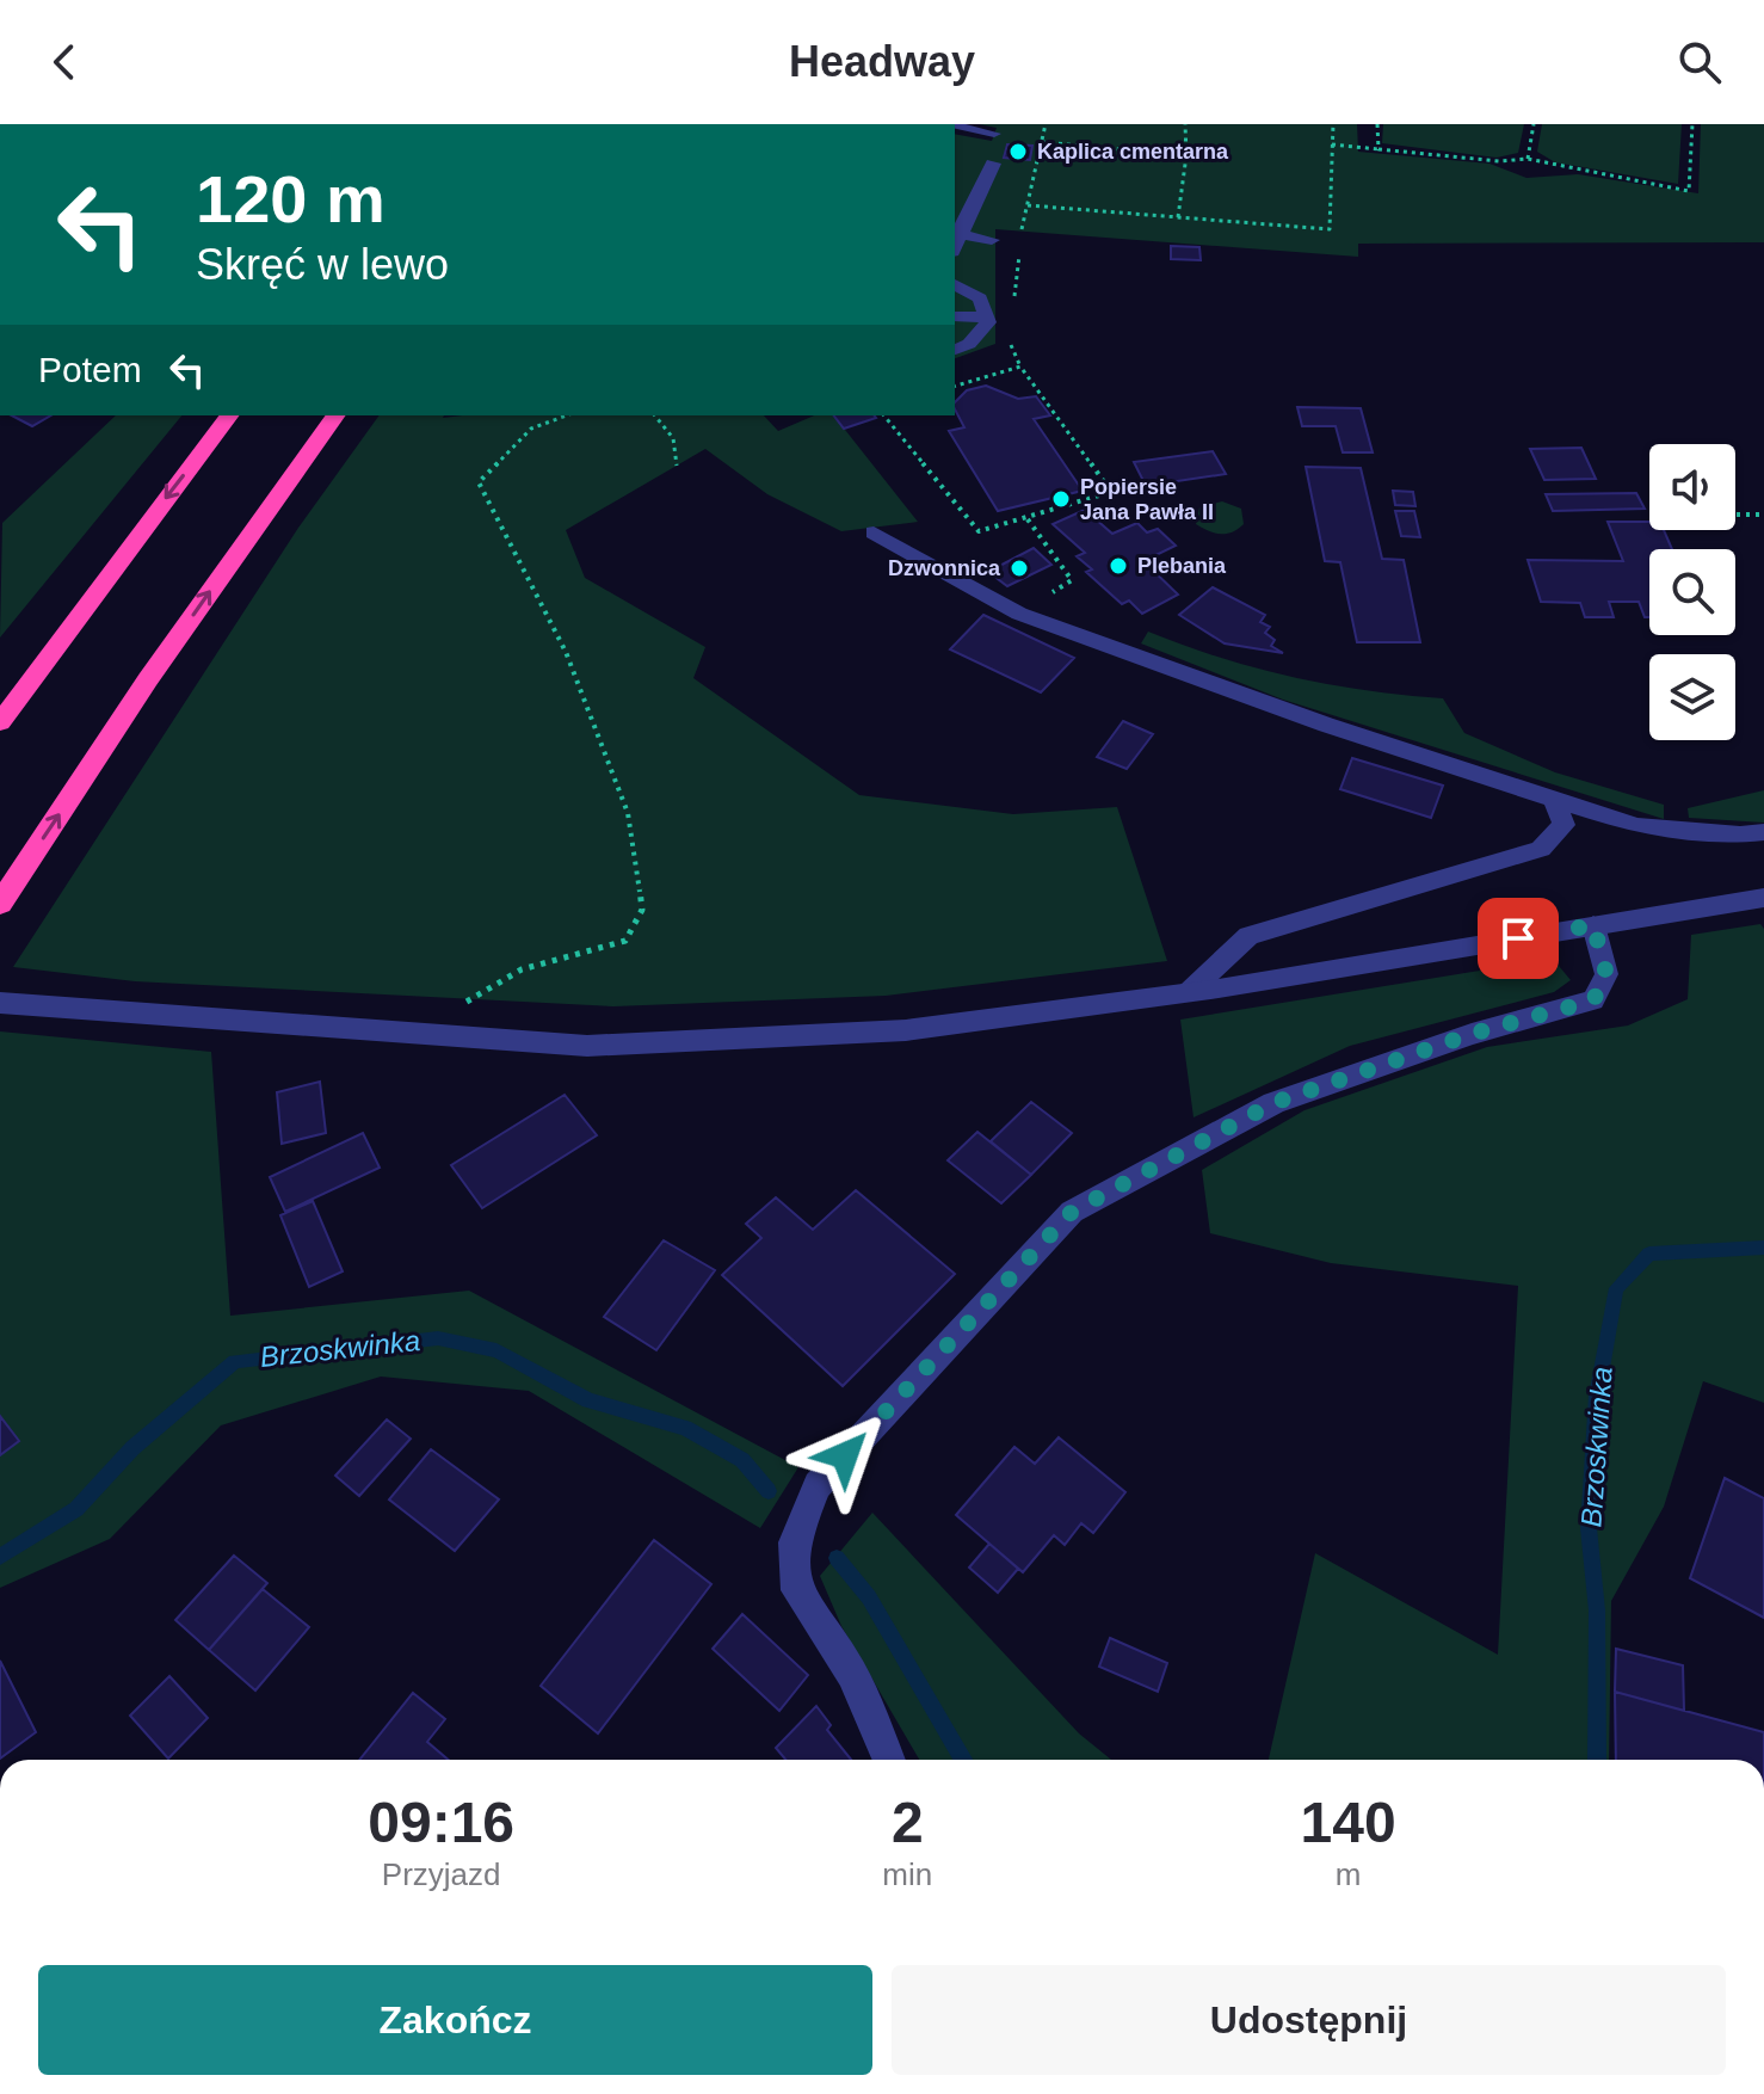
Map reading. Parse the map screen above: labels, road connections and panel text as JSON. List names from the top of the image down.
{
  "water": ["Brzoskwinka"],
  "places": [
    "Kaplica cmentarna",
    "Popiersie Jana Pawła II",
    "Plebania",
    "Dzwonnica"
  ],
  "page": {
    "header": "Headway",
    "turn": ["120 m", "Skręć w lewo"],
    "then": "Potem",
    "eta": [
      "09:16",
      "Przyjazd",
      "2",
      "min",
      "140",
      "m"
    ],
    "buttons": ["Zakończ", "Udostępnij"]
  }
}
